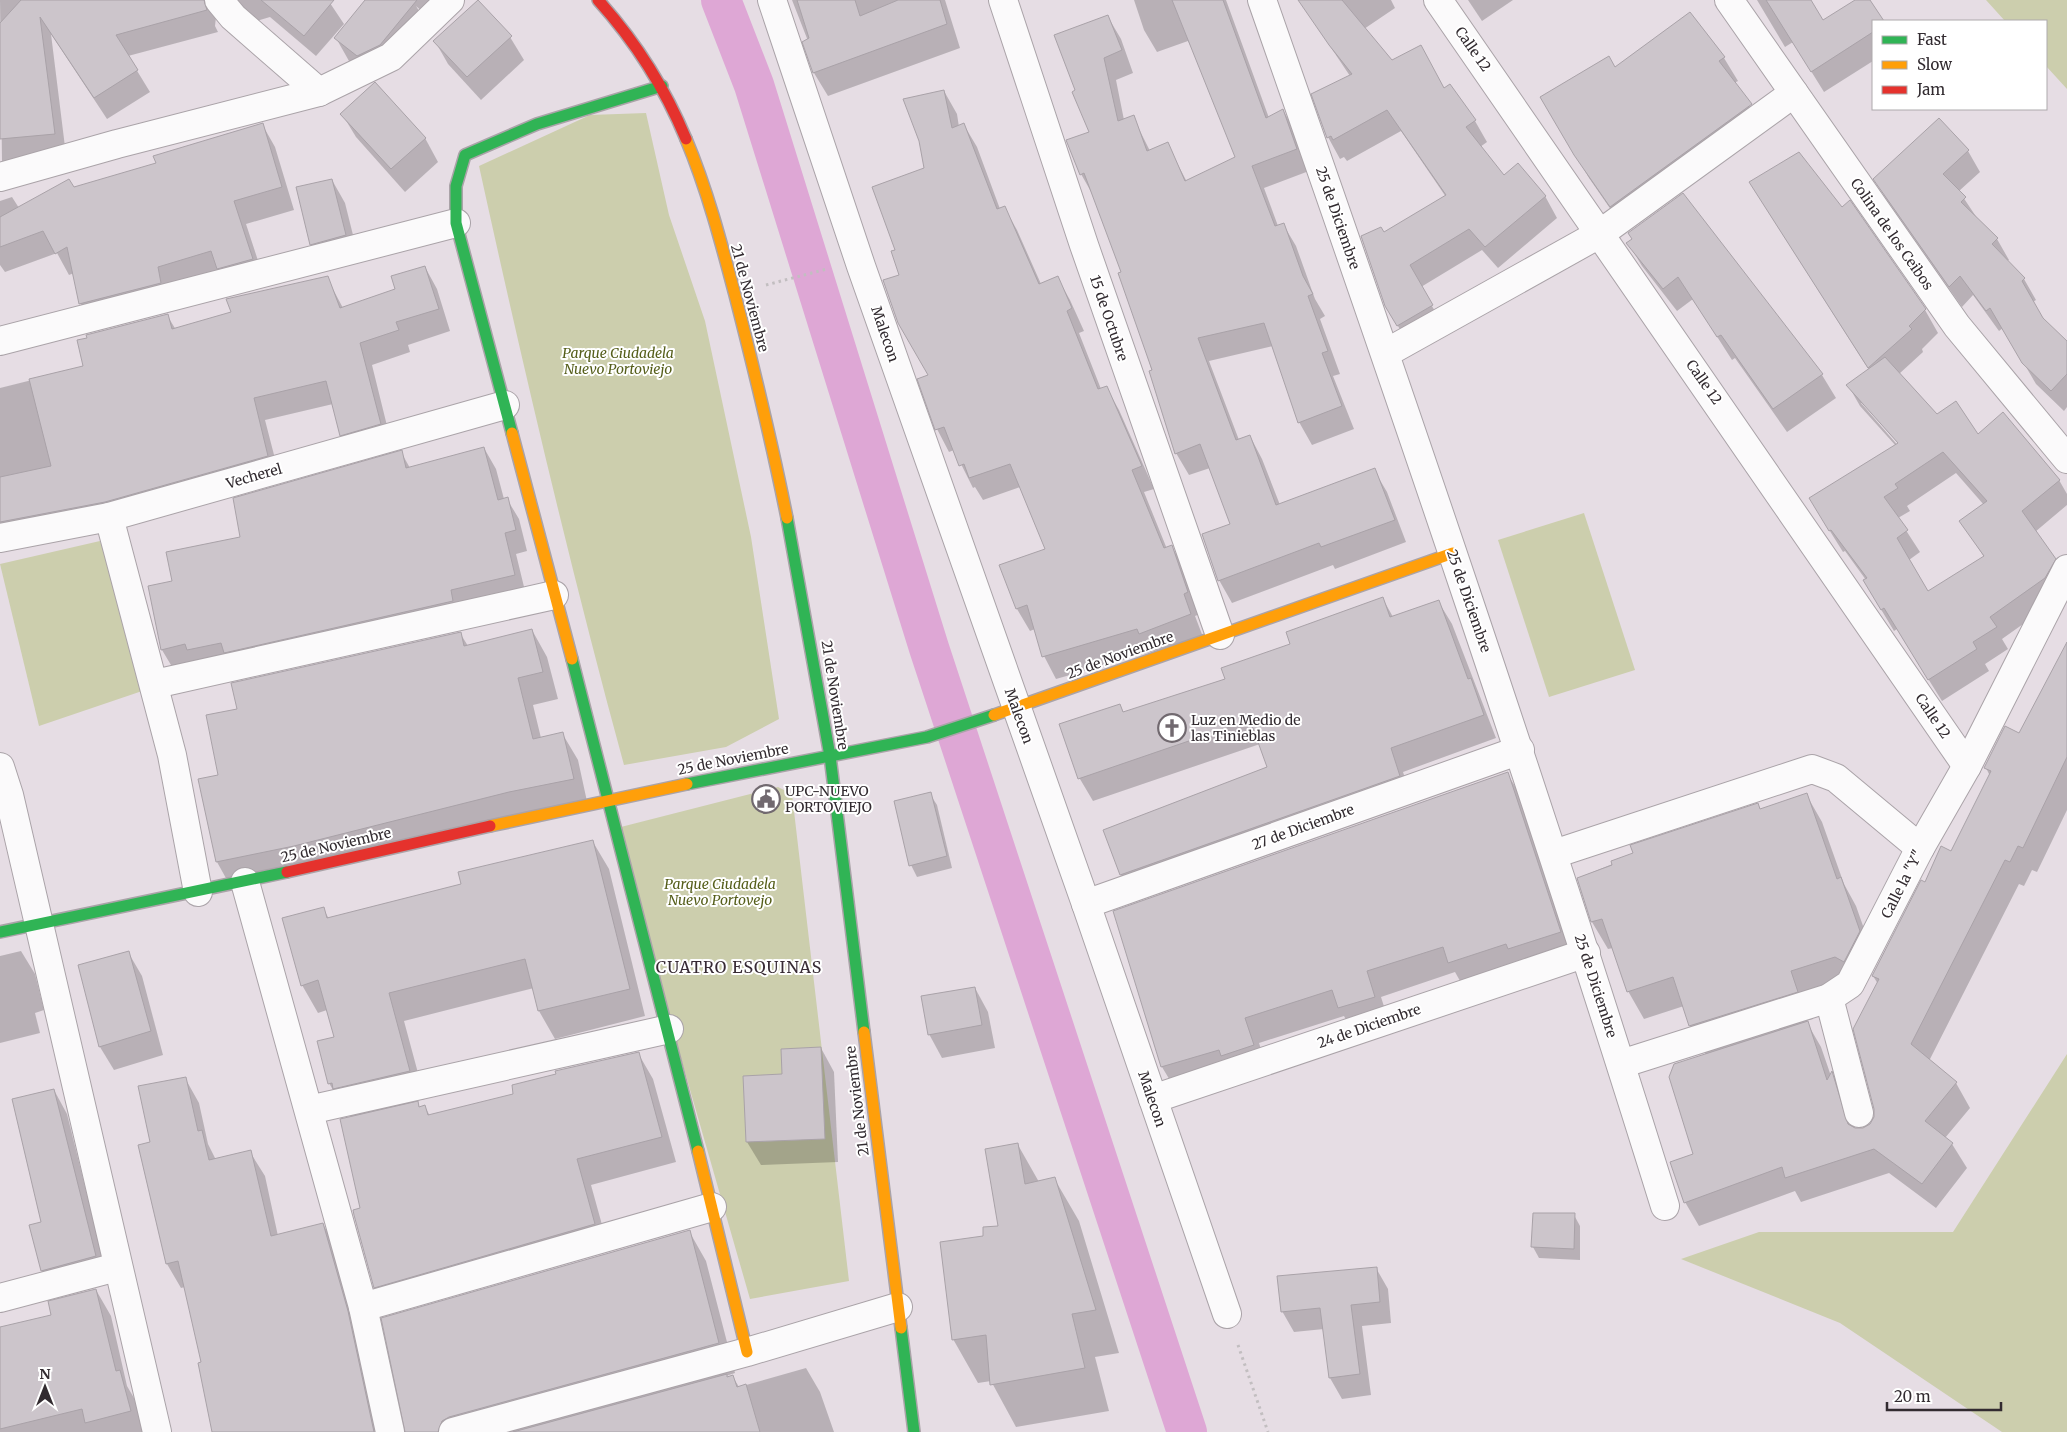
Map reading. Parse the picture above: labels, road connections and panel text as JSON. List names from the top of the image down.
{
  "streets": {
    "street": [
      "Calle 12",
      "25 de Diciembre",
      "Colina de los Ceibos",
      "21 de Noviembre",
      "15 de Octubre",
      "Malecon",
      "Vecherel",
      "25 de Noviembre",
      "27 de Diciembre",
      "Calle la \"Y\"",
      "24 de Diciembre"
    ]
  },
  "crossings": [
    ["Calle 12", "Calle la \"Y\""],
    ["25 de Diciembre", "25 de Noviembre"],
    ["25 de Diciembre", "27 de Diciembre"],
    ["25 de Diciembre", "Calle la \"Y\""],
    ["25 de Diciembre", "24 de Diciembre"],
    ["21 de Noviembre", "25 de Noviembre"],
    ["15 de Octubre", "25 de Noviembre"],
    ["Malecon", "25 de Noviembre"],
    ["Malecon", "27 de Diciembre"],
    ["Malecon", "24 de Diciembre"]
  ],
  "districts": ["CUATRO ESQUINAS"],
  "parks": ["Parque Ciudadela Nuevo Portoviejo", "Parque Ciudadela Nuevo Portovejo"],
  "places": {
    "church": ["Luz en Medio de las Tinieblas"],
    "public building": ["UPC-NUEVO PORTOVIEJO"]
  },
  "legend": ["Fast", "Slow", "Jam"],
  "scale_bar": "20 m",
  "north": "top"
}
